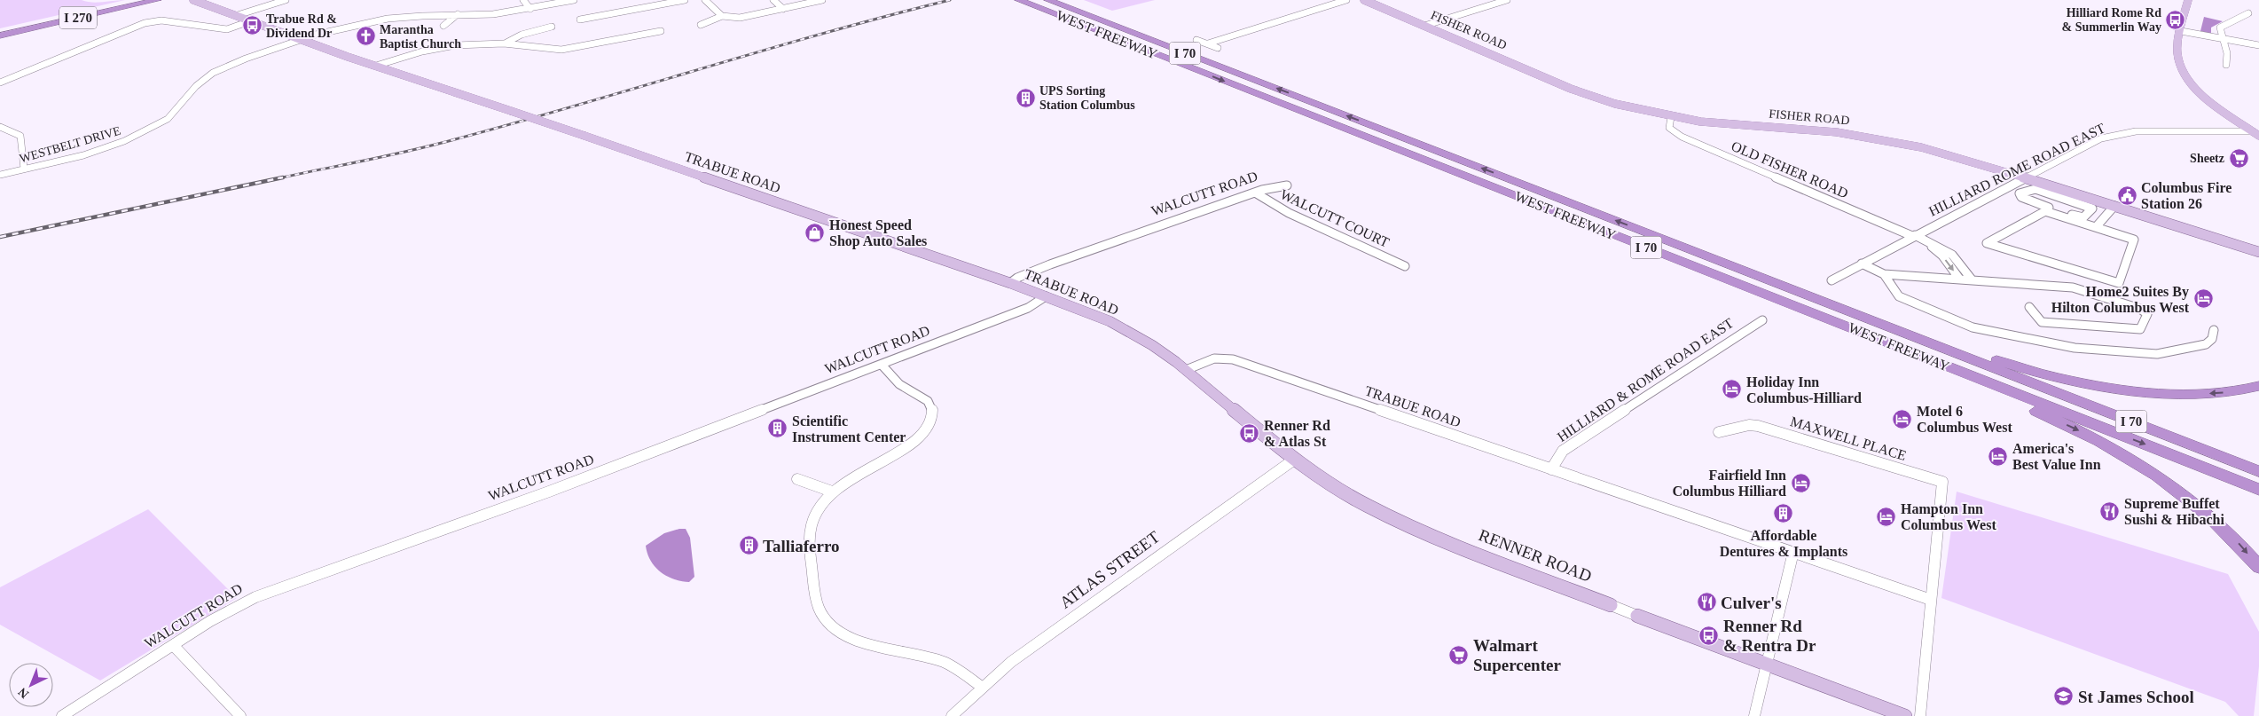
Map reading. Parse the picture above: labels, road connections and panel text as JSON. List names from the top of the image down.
{
  "streets": {
    "highway": ["I 270", "WEST FREEWAY", "I 70"],
    "main road": ["FISHER ROAD", "TRABUE ROAD", "RENNER ROAD"],
    "street": [
      "WESTBELT DRIVE",
      "OLD FISHER ROAD",
      "HILLIARD ROME ROAD EAST",
      "WALCUTT ROAD",
      "WALCUTT COURT",
      "HILLIARD & ROME ROAD EAST",
      "MAXWELL PLACE",
      "ATLAS STREET"
    ]
  },
  "crossings": [
    ["FISHER ROAD", "OLD FISHER ROAD"],
    ["FISHER ROAD", "HILLIARD ROME ROAD EAST"],
    ["WESTBELT DRIVE", "TRABUE ROAD"],
    ["OLD FISHER ROAD", "HILLIARD ROME ROAD EAST"],
    ["TRABUE ROAD", "WALCUTT ROAD"],
    ["TRABUE ROAD", "HILLIARD & ROME ROAD EAST"],
    ["TRABUE ROAD", "MAXWELL PLACE"],
    ["TRABUE ROAD", "RENNER ROAD"],
    ["WALCUTT ROAD", "WALCUTT COURT"],
    ["RENNER ROAD", "ATLAS STREET"]
  ],
  "places": {
    "bus stop": [
      "Hilliard Rome Rd & Summerlin Way",
      "Trabue Rd & Dividend Dr",
      "Renner Rd & Atlas St",
      "Renner Rd & Rentra Dr"
    ],
    "church": ["Marantha Baptist Church"],
    "building": [
      "UPS Sorting Station Columbus",
      "Scientific Instrument Center",
      "Affordable Dentures & Implants",
      "Talliaferro"
    ],
    "supermarket": ["Sheetz", "Walmart Supercenter"],
    "public building": ["Columbus Fire Station 26"],
    "shop": ["Honest Speed Shop Auto Sales"],
    "hotel": [
      "Home2 Suites By Hilton Columbus West",
      "Holiday Inn Columbus-Hilliard",
      "Motel 6 Columbus West",
      "America's Best Value Inn",
      "Fairfield Inn Columbus Hilliard",
      "Hampton Inn Columbus West"
    ],
    "restaurant": ["Supreme Buffet Sushi & Hibachi", "Culver's"],
    "school or university": ["St James School"]
  },
  "north": "bottom left"
}
